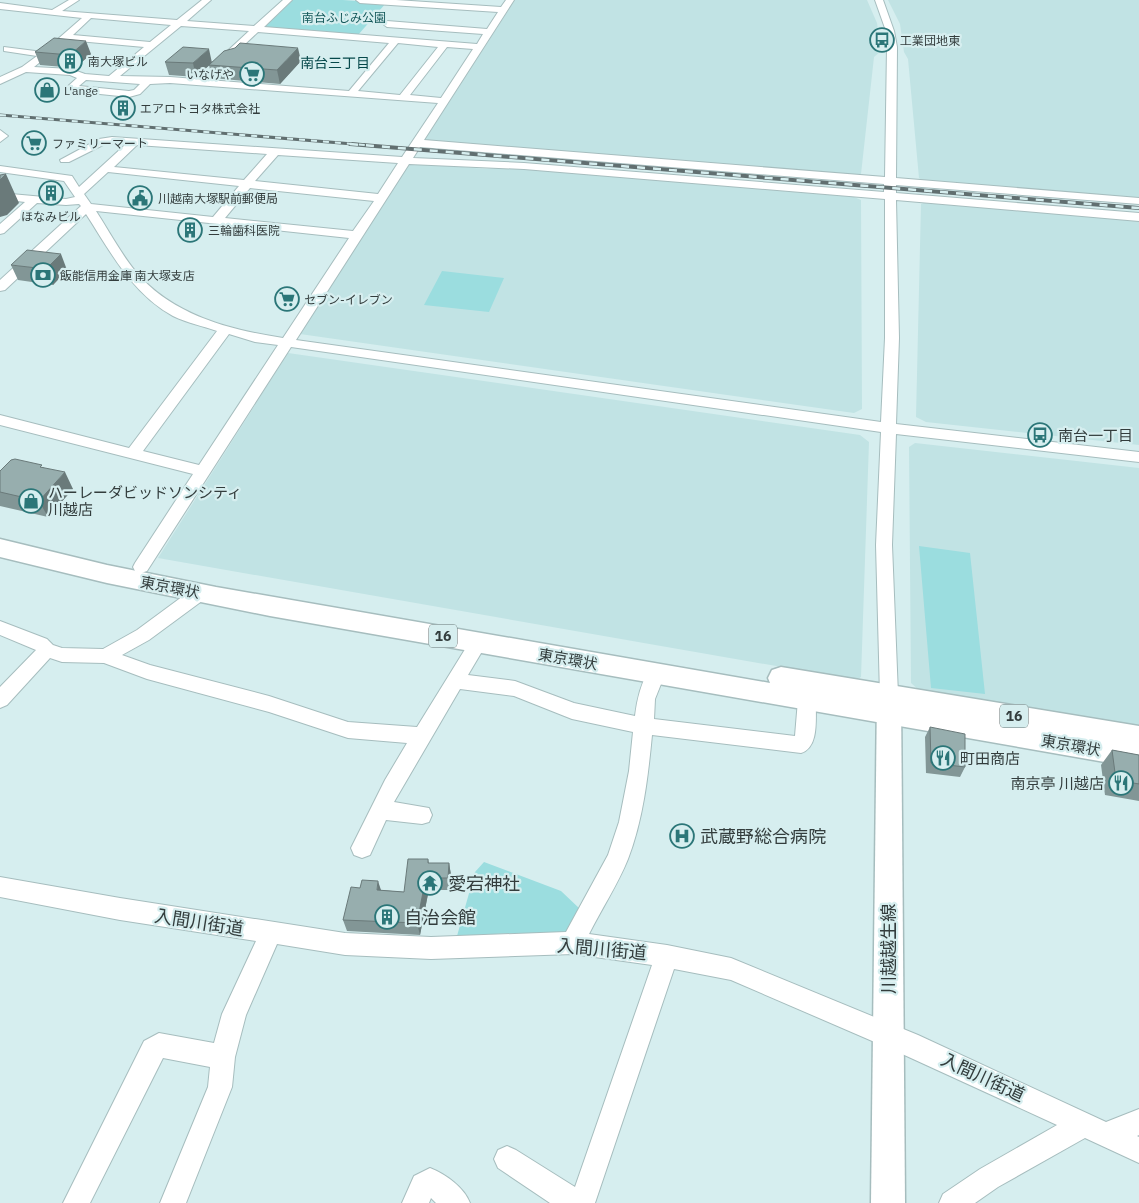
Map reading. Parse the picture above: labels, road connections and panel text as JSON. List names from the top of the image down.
{
  "streets": {
    "highway": ["東京環状", "16"],
    "main road": ["川越越生線"],
    "street": ["入間川街道"]
  },
  "crossings": [
    ["東京環状", "川越越生線"],
    ["入間川街道", "川越越生線"]
  ],
  "districts": ["南台三丁目"],
  "parks": ["南台ふじみ公園"],
  "places": {
    "bus stop": ["工業団地東", "南台一丁目"],
    "building": [
      "南大塚ビル",
      "エアロトヨタ株式会社",
      "ほなみビル",
      "三輪歯科医院",
      "自治会館"
    ],
    "supermarket": ["いなげや", "ファミリーマート", "セブン-イレブン"],
    "shop": ["L'ange", "ハーレーダビッドソンシティ 川越店"],
    "public building": ["川越南大塚駅前郵便局"],
    "bank": ["飯能信用金庫 南大塚支店"],
    "restaurant": ["町田商店", "南京亭 川越店"],
    "hospital": ["武蔵野総合病院"],
    "temple": ["愛宕神社"]
  }
}
